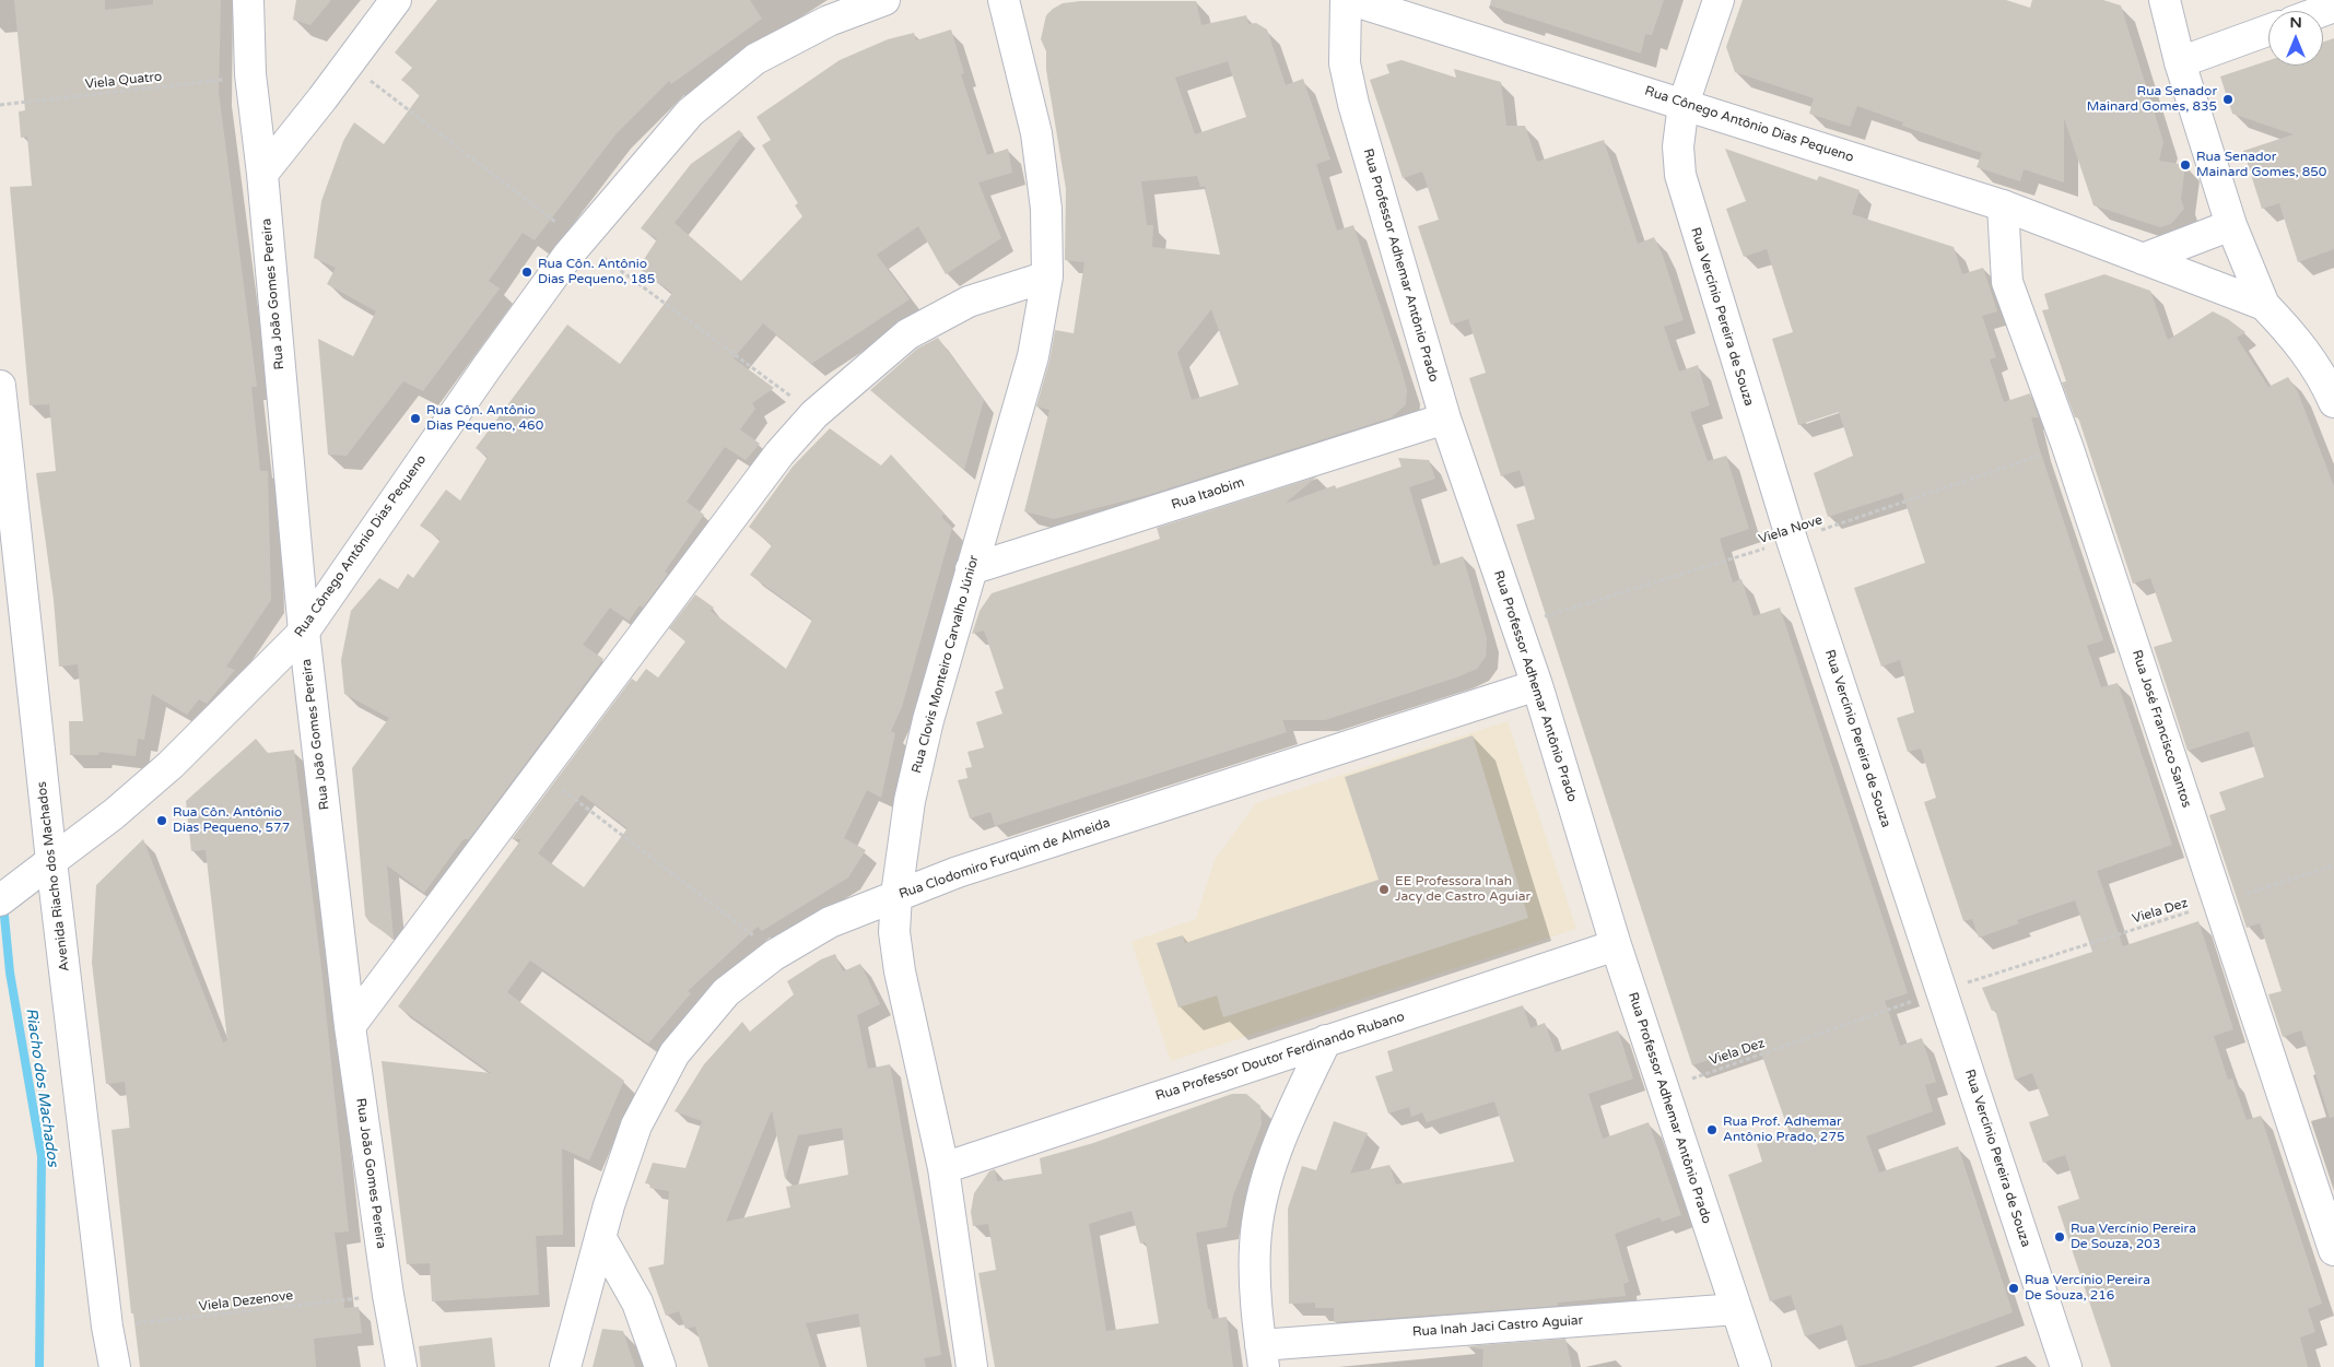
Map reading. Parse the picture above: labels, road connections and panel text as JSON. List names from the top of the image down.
{
  "streets": {
    "street": [
      "Rua Cônego Antônio Dias Pequeno",
      "Rua Professor Adhemar Antônio Prado",
      "Rua João Gomes Pereira",
      "Rua Vercínio Pereira de Souza",
      "Rua Itaobim",
      "Rua Clovis Monteiro Carvalho Júnior",
      "Rua José Francisco Santos",
      "Rua Clodomiro Furquim de Almeida",
      "Avenida Riacho dos Machados",
      "Rua Professor Doutor Ferdinando Rubano",
      "Rua Inah Jaci Castro Aguiar"
    ],
    "path": [
      "Viela Quatro",
      "Viela Nove",
      "Viela Dez",
      "Viela Dezenove"
    ]
  },
  "crossings": [
    ["Viela Quatro", "Rua João Gomes Pereira"],
    ["Rua Cônego Antônio Dias Pequeno", "Rua João Gomes Pereira"],
    ["Rua Cônego Antônio Dias Pequeno", "Rua Vercínio Pereira de Souza"],
    ["Rua Cônego Antônio Dias Pequeno", "Rua José Francisco Santos"],
    ["Rua Cônego Antônio Dias Pequeno", "Avenida Riacho dos Machados"],
    ["Rua Professor Adhemar Antônio Prado", "Rua Itaobim"],
    ["Rua Professor Adhemar Antônio Prado", "Viela Nove"],
    ["Rua Professor Adhemar Antônio Prado", "Rua Clodomiro Furquim de Almeida"],
    ["Rua Professor Adhemar Antônio Prado", "Viela Dez"],
    ["Rua Professor Adhemar Antônio Prado", "Rua Professor Doutor Ferdinando Rubano"],
    ["Rua Professor Adhemar Antônio Prado", "Rua Inah Jaci Castro Aguiar"],
    ["Rua João Gomes Pereira", "Viela Dezenove"],
    ["Rua Vercínio Pereira de Souza", "Viela Nove"],
    ["Rua Vercínio Pereira de Souza", "Viela Dez"],
    ["Rua Itaobim", "Rua Clovis Monteiro Carvalho Júnior"],
    ["Viela Nove", "Rua José Francisco Santos"],
    ["Rua Clovis Monteiro Carvalho Júnior", "Rua Clodomiro Furquim de Almeida"],
    ["Rua Clovis Monteiro Carvalho Júnior", "Rua Professor Doutor Ferdinando Rubano"],
    ["Rua José Francisco Santos", "Viela Dez"],
    ["Avenida Riacho dos Machados", "Viela Dezenove"]
  ],
  "water": ["Riacho dos Machados"],
  "places": [
    "Rua Senador Mainard Gomes, 835",
    "Rua Senador Mainard Gomes, 850",
    "Rua Côn. Antônio Dias Pequeno, 185",
    "Rua Côn. Antônio Dias Pequeno, 460",
    "Rua Côn. Antônio Dias Pequeno, 577",
    "EE Professora Inah Jacy de Castro Aguiar",
    "Rua Prof. Adhemar Antônio Prado, 275",
    "Rua Vercínio Pereira De Souza, 203",
    "Rua Vercínio Pereira De Souza, 216"
  ],
  "north": "top"
}
